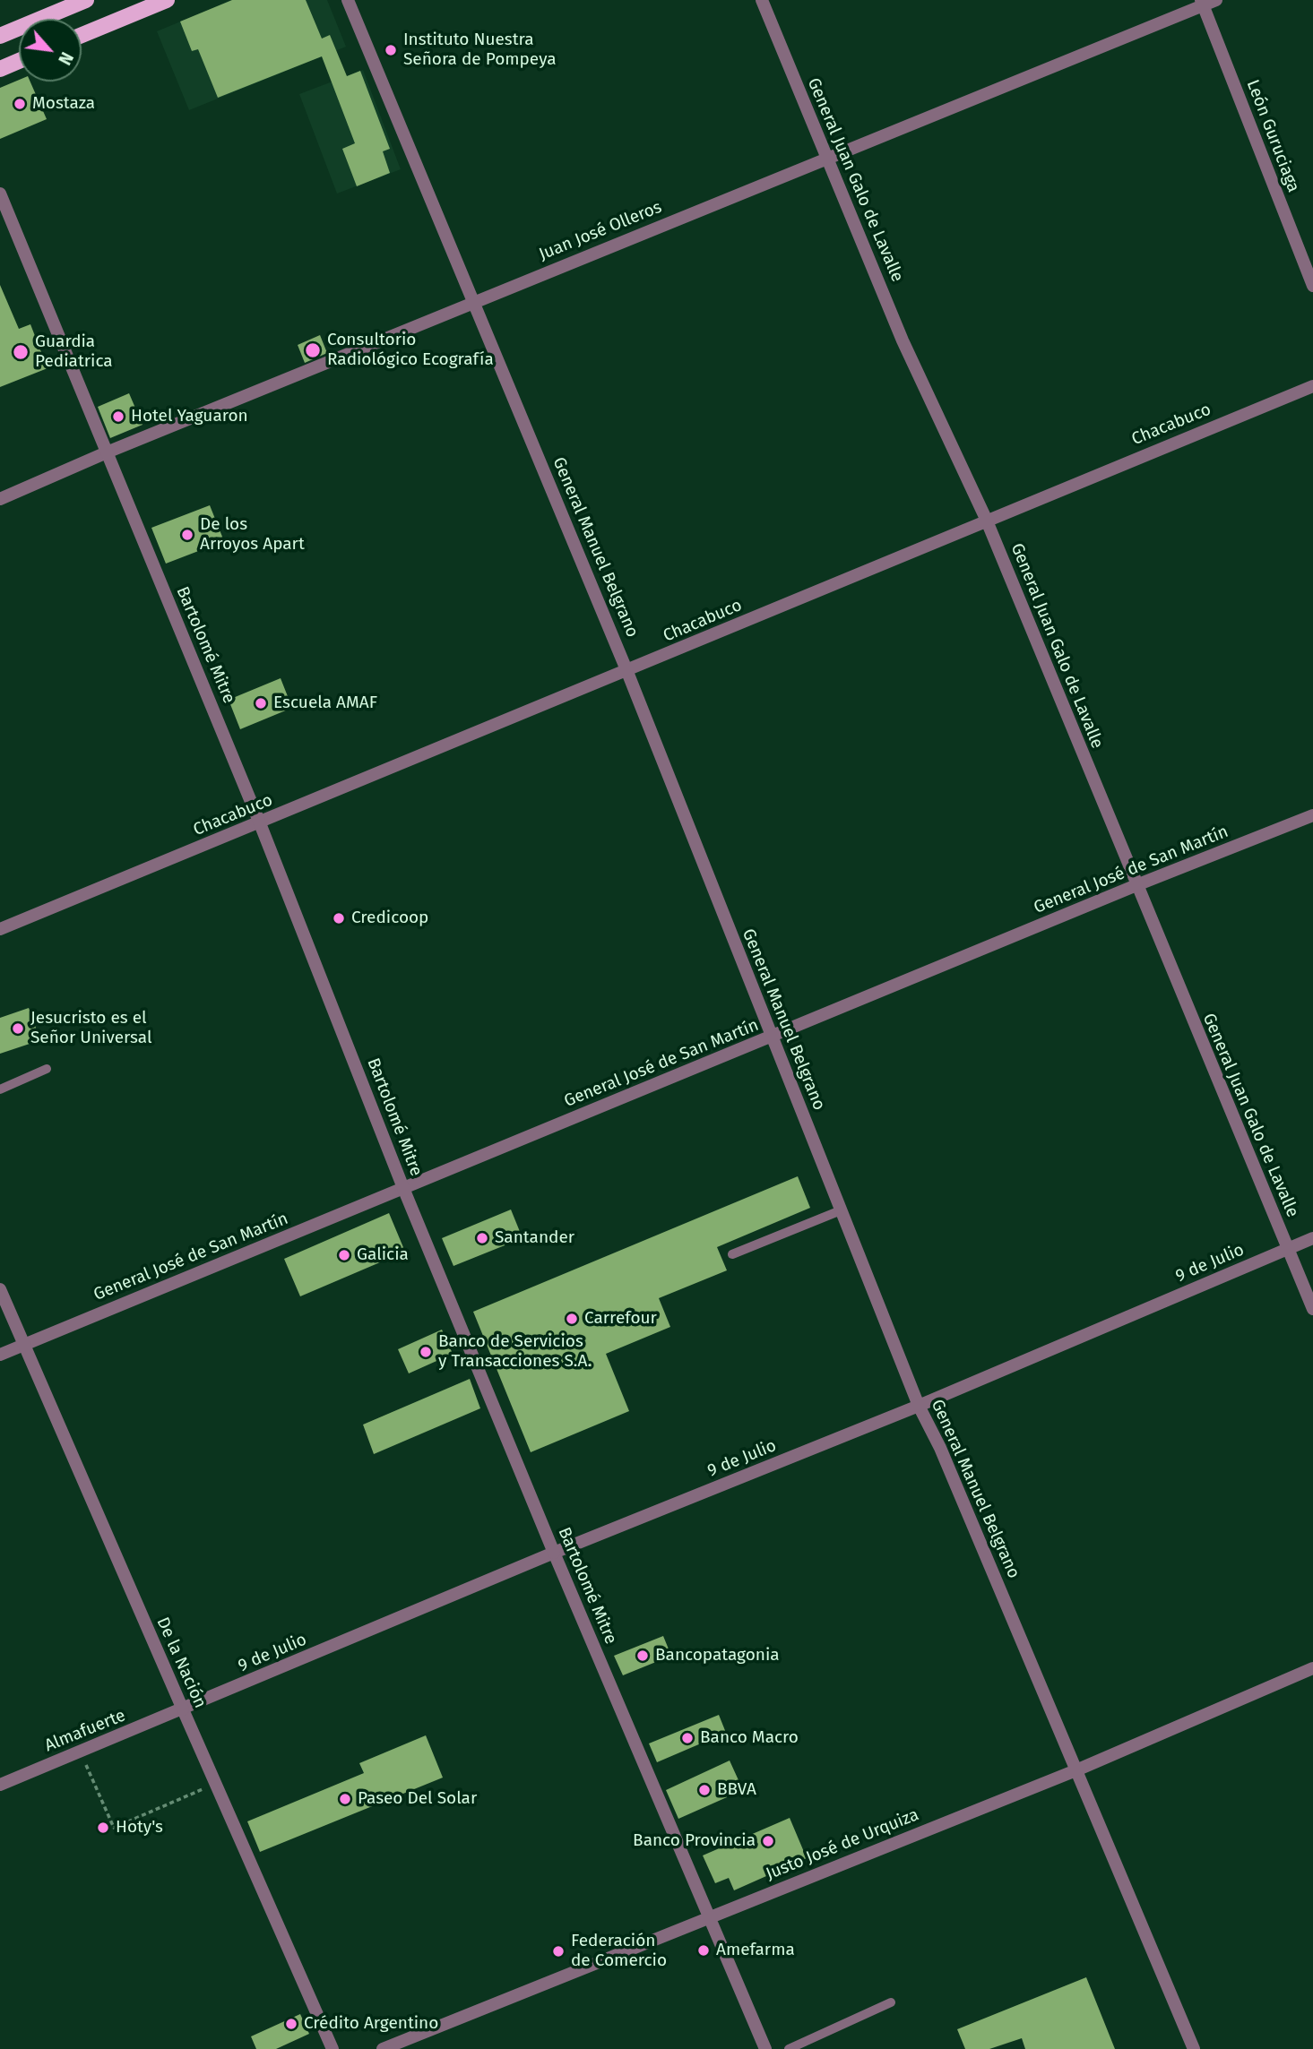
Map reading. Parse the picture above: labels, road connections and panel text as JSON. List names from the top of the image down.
{
  "streets": {
    "street": [
      "León Guruciaga",
      "General Juan Galo de Lavalle",
      "Juan José Olleros",
      "Chacabuco",
      "General Manuel Belgrano",
      "Bartolomé Mitre",
      "General José de San Martín",
      "9 de Julio",
      "De la Nación",
      "Almafuerte",
      "Justo José de Urquiza"
    ]
  },
  "crossings": [
    ["León Guruciaga", "Juan José Olleros"],
    ["General Juan Galo de Lavalle", "Juan José Olleros"],
    ["General Juan Galo de Lavalle", "Chacabuco"],
    ["General Juan Galo de Lavalle", "General José de San Martín"],
    ["General Juan Galo de Lavalle", "9 de Julio"],
    ["Juan José Olleros", "General Manuel Belgrano"],
    ["Juan José Olleros", "Bartolomé Mitre"],
    ["Chacabuco", "General Manuel Belgrano"],
    ["Chacabuco", "Bartolomé Mitre"],
    ["General Manuel Belgrano", "General José de San Martín"],
    ["General Manuel Belgrano", "9 de Julio"],
    ["General Manuel Belgrano", "Justo José de Urquiza"],
    ["Bartolomé Mitre", "General José de San Martín"],
    ["Bartolomé Mitre", "9 de Julio"],
    ["Bartolomé Mitre", "Justo José de Urquiza"],
    ["General José de San Martín", "De la Nación"],
    ["9 de Julio", "De la Nación"],
    ["9 de Julio", "Almafuerte"],
    ["De la Nación", "Almafuerte"]
  ],
  "places": [
    "Instituto Nuestra Señora de Pompeya",
    "Mostaza",
    "Consultorio Radiológico Ecografía",
    "Guardia Pediatrica",
    "Hotel Yaguaron",
    "De los Arroyos Apart",
    "Escuela AMAF",
    "Credicoop",
    "Jesucristo es el Señor Universal",
    "Santander",
    "Galicia",
    "Carrefour",
    "Banco de Servicios y Transacciones S.A.",
    "Bancopatagonia",
    "Banco Macro",
    "BBVA",
    "Paseo Del Solar",
    "Hoty's",
    "Banco Provincia",
    "Amefarma",
    "Federación de Comercio",
    "Crédito Argentino"
  ],
  "north": "bottom right"
}
